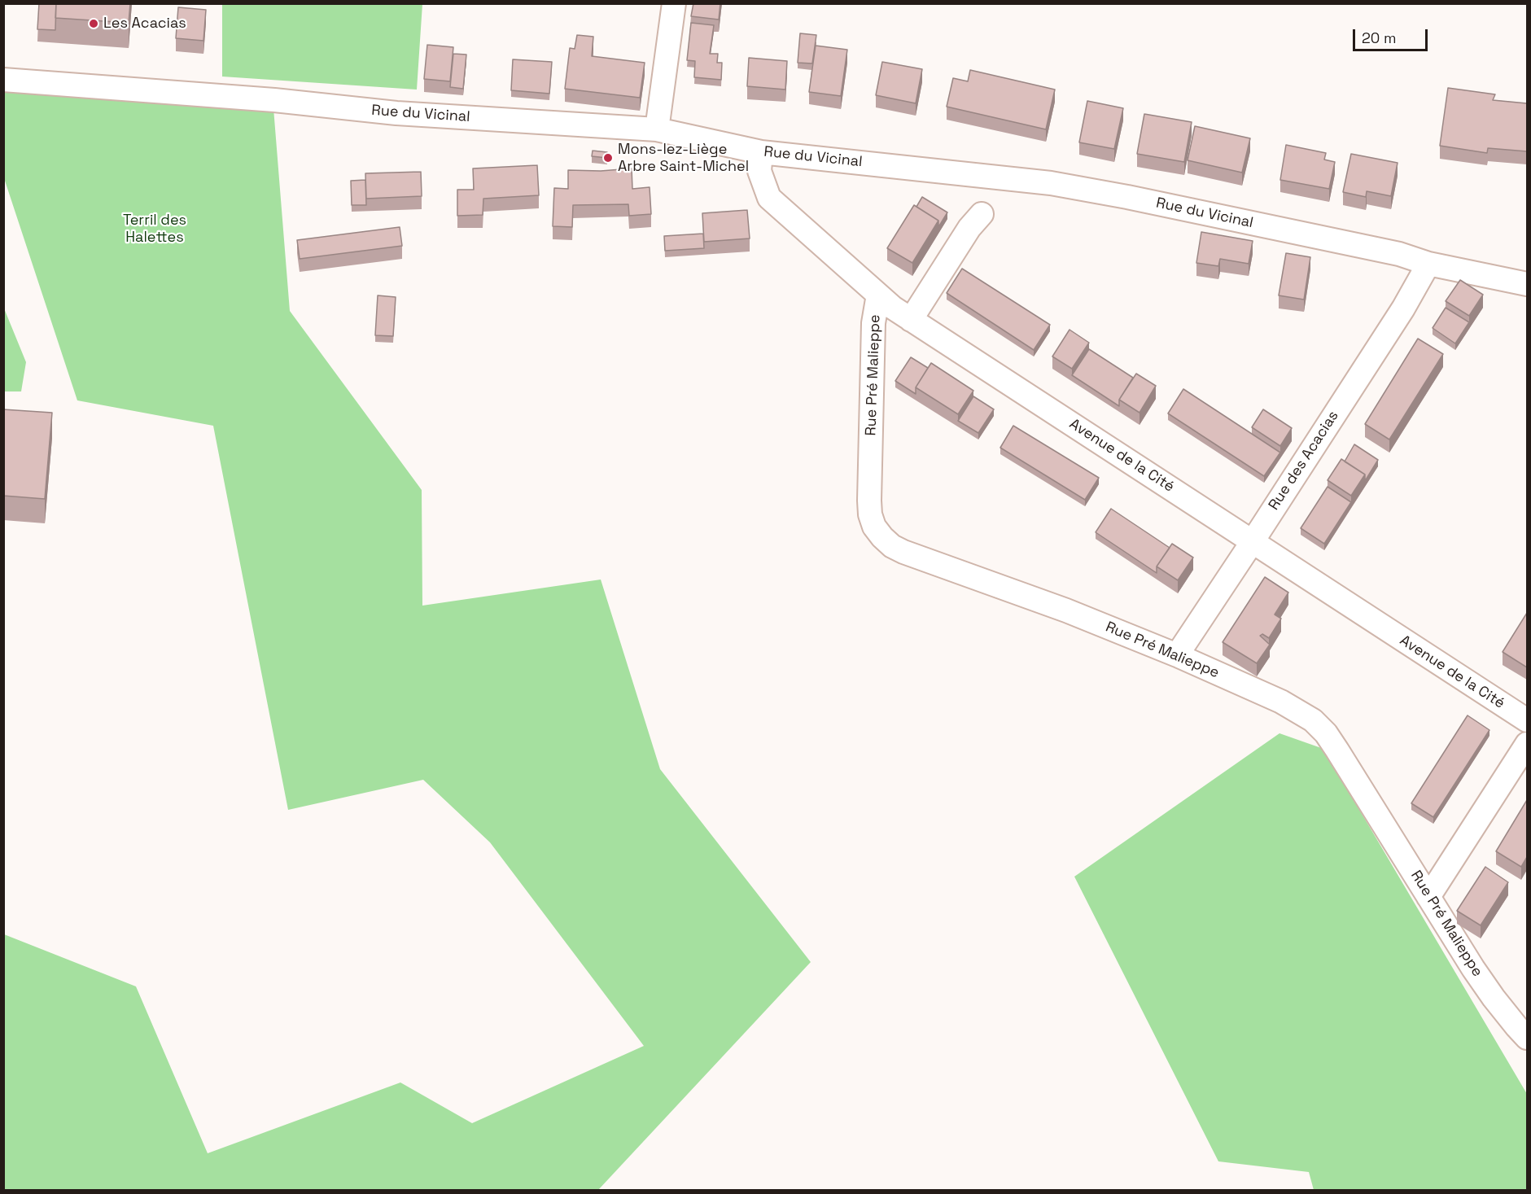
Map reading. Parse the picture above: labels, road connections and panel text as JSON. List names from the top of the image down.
{
  "streets": {
    "street": [
      "Rue du Vicinal",
      "Rue Pré Malieppe",
      "Avenue de la Cité",
      "Rue des Acacias"
    ]
  },
  "crossings": [
    ["Rue du Vicinal", "Avenue de la Cité"],
    ["Rue du Vicinal", "Rue des Acacias"],
    ["Rue Pré Malieppe", "Avenue de la Cité"],
    ["Rue Pré Malieppe", "Rue des Acacias"],
    ["Avenue de la Cité", "Rue des Acacias"]
  ],
  "parks": ["Terril des Halettes"],
  "places": ["Les Acacias", "Mons-lez-Liège Arbre Saint-Michel"],
  "scale_bar": "20 m"
}
